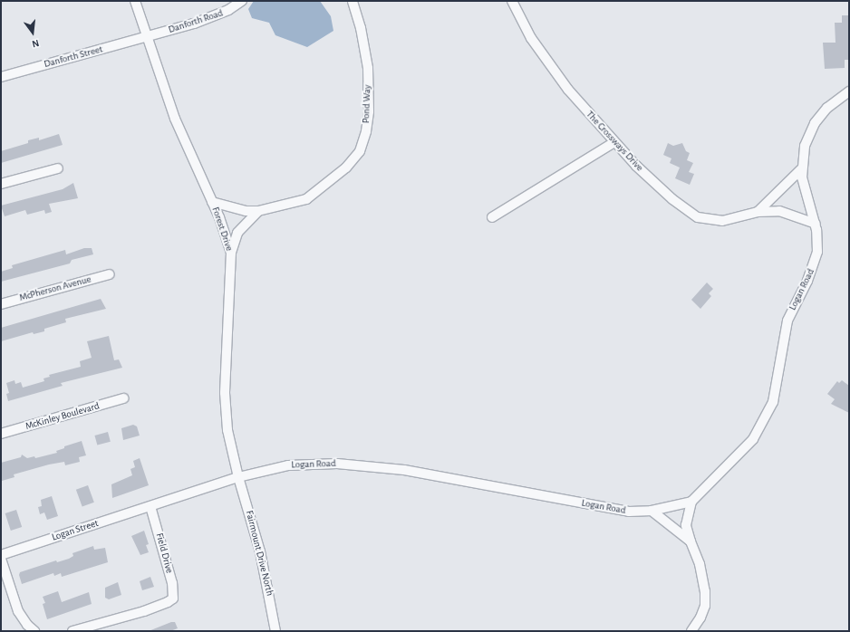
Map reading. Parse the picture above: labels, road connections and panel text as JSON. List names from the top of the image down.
{
  "streets": {
    "street": [
      "Danforth Road",
      "Danforth Street",
      "Pond Way",
      "The Crossways Drive",
      "Forest Drive",
      "McPherson Avenue",
      "Logan Road",
      "McKinley Boulevard",
      "Logan Street",
      "Field Drive",
      "Fairmount Drive North"
    ]
  },
  "crossings": [
    ["Danforth Road", "Danforth Street"],
    ["Danforth Road", "Forest Drive"],
    ["Danforth Street", "Forest Drive"],
    ["Pond Way", "Forest Drive"],
    ["The Crossways Drive", "Logan Road"],
    ["Forest Drive", "Logan Road"],
    ["Forest Drive", "Fairmount Drive North"],
    ["Logan Road", "Logan Street"],
    ["Logan Road", "Field Drive"],
    ["Logan Road", "Fairmount Drive North"],
    ["Logan Street", "Field Drive"]
  ],
  "north": "bottom"
}
